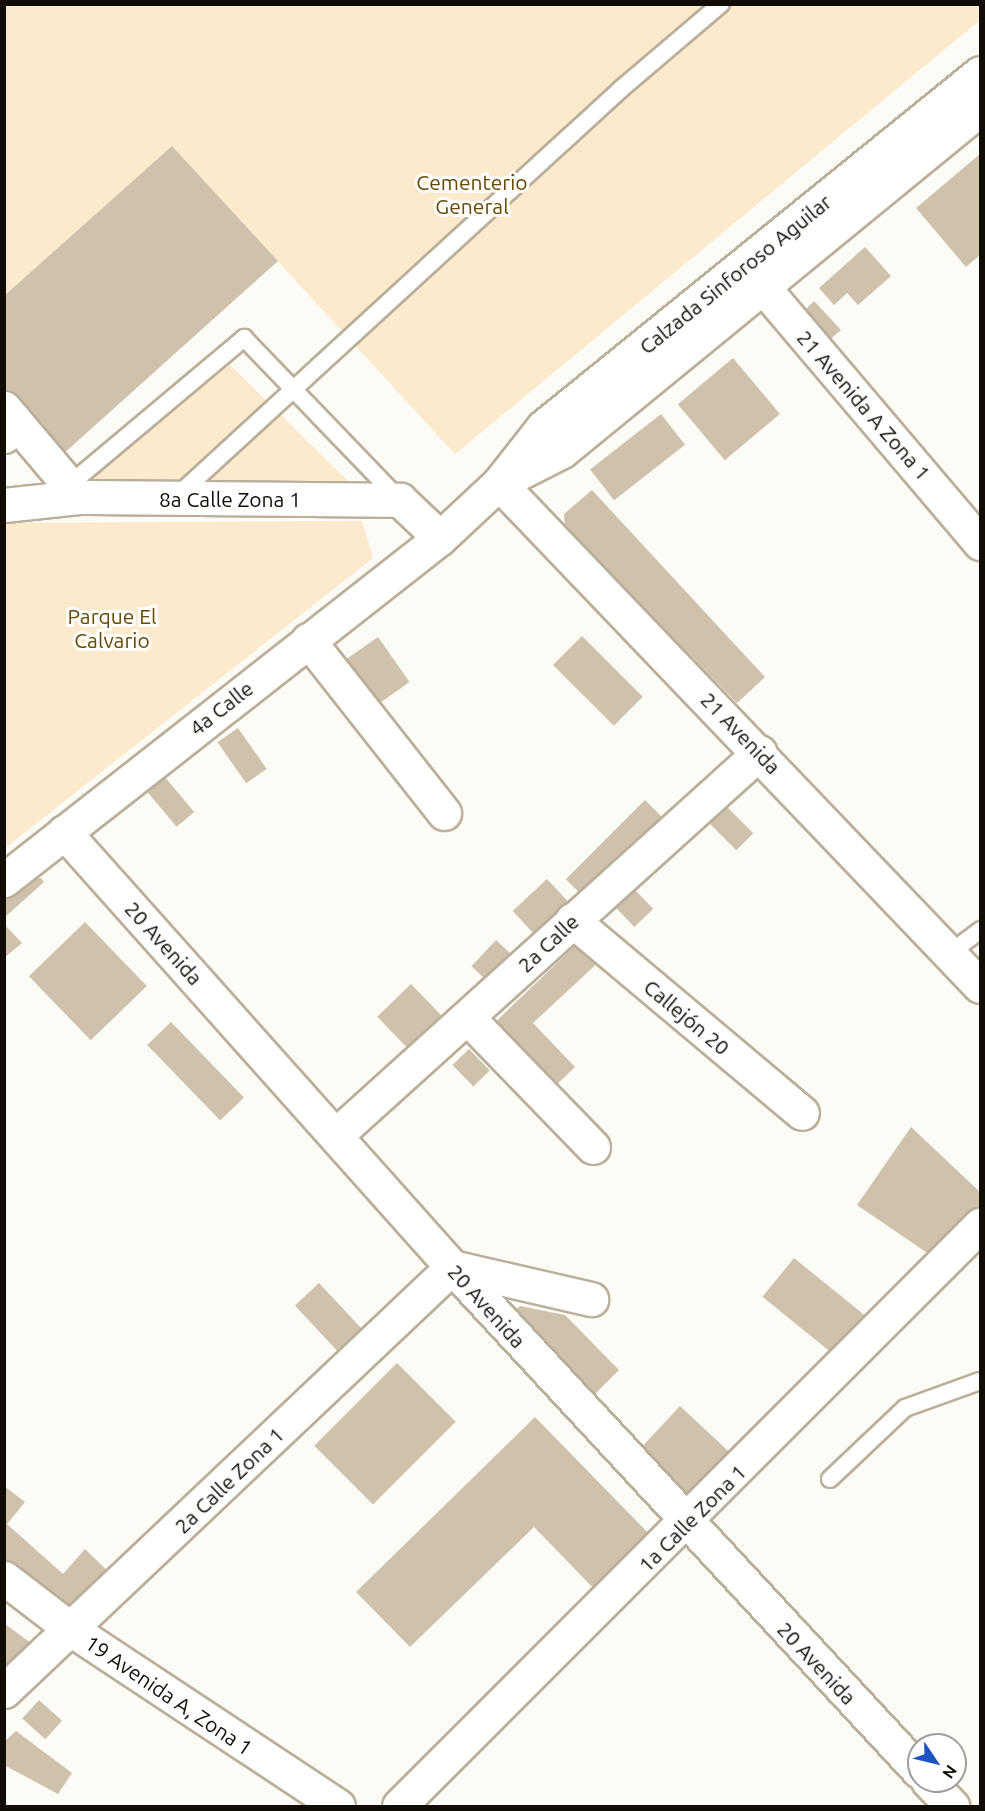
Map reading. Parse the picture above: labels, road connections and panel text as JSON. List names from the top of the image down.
{
  "streets": {
    "street": [
      "Calzada Sinforoso Aguilar",
      "21 Avenida A Zona 1",
      "8a Calle Zona 1",
      "4a Calle",
      "21 Avenida",
      "20 Avenida",
      "2a Calle",
      "Callejón 20",
      "2a Calle Zona 1",
      "1a Calle Zona 1",
      "19 Avenida A, Zona 1"
    ]
  },
  "crossings": [
    ["Calzada Sinforoso Aguilar", "21 Avenida A Zona 1"],
    ["Calzada Sinforoso Aguilar", "4a Calle"],
    ["Calzada Sinforoso Aguilar", "21 Avenida"],
    ["4a Calle", "20 Avenida"],
    ["21 Avenida", "2a Calle"],
    ["20 Avenida", "2a Calle"],
    ["20 Avenida", "2a Calle Zona 1"],
    ["20 Avenida", "1a Calle Zona 1"],
    ["2a Calle", "Callejón 20"],
    ["2a Calle Zona 1", "19 Avenida A, Zona 1"]
  ],
  "parks": ["Cementerio General", "Parque El Calvario"],
  "north": "bottom right"
}
